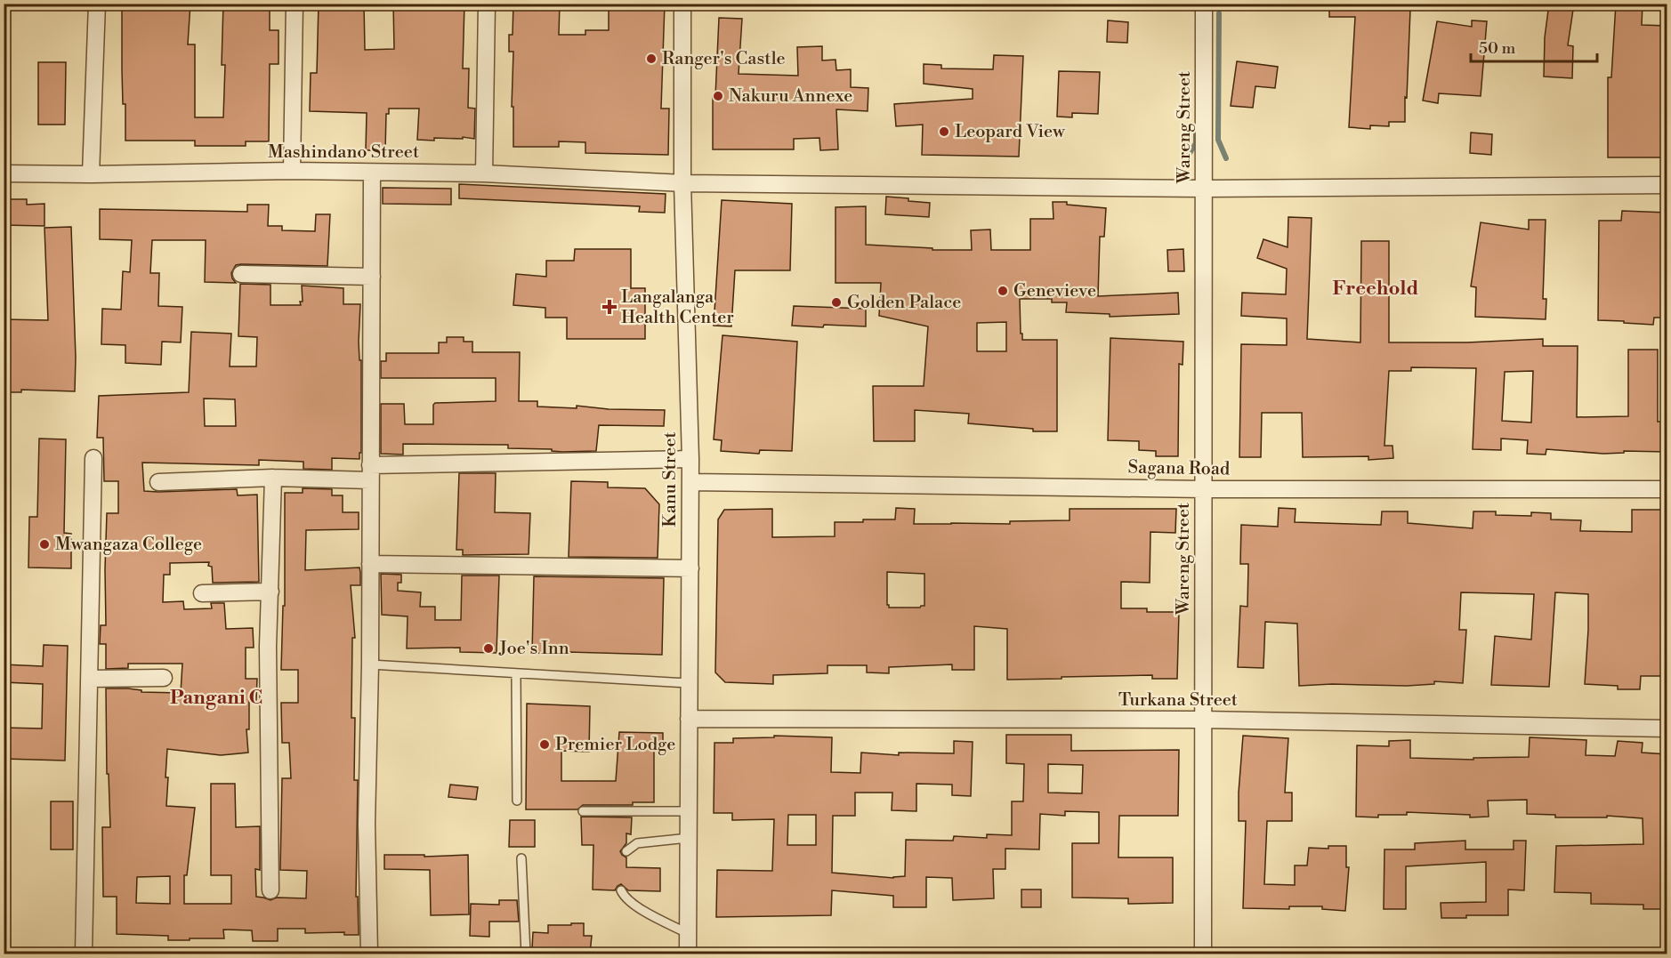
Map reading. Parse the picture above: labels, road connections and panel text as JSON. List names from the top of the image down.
{
  "streets": {
    "street": [
      "Wareng Street",
      "Mashindano Street",
      "Sagana Road",
      "Kanu Street",
      "Turkana Street"
    ]
  },
  "crossings": [
    ["Wareng Street", "Mashindano Street"],
    ["Wareng Street", "Sagana Road"],
    ["Wareng Street", "Turkana Street"],
    ["Mashindano Street", "Kanu Street"],
    ["Sagana Road", "Kanu Street"],
    ["Kanu Street", "Turkana Street"]
  ],
  "districts": ["Freehold", "Pangani C"],
  "places": {
    "other": [
      "Ranger's Castle",
      "Nakuru Annexe",
      "Leopard View",
      "Genevieve",
      "Golden Palace",
      "Mwangaza College",
      "Joe's Inn",
      "Premier Lodge"
    ],
    "health": ["Langalanga Health Center"]
  },
  "scale_bar": "50 m"
}
